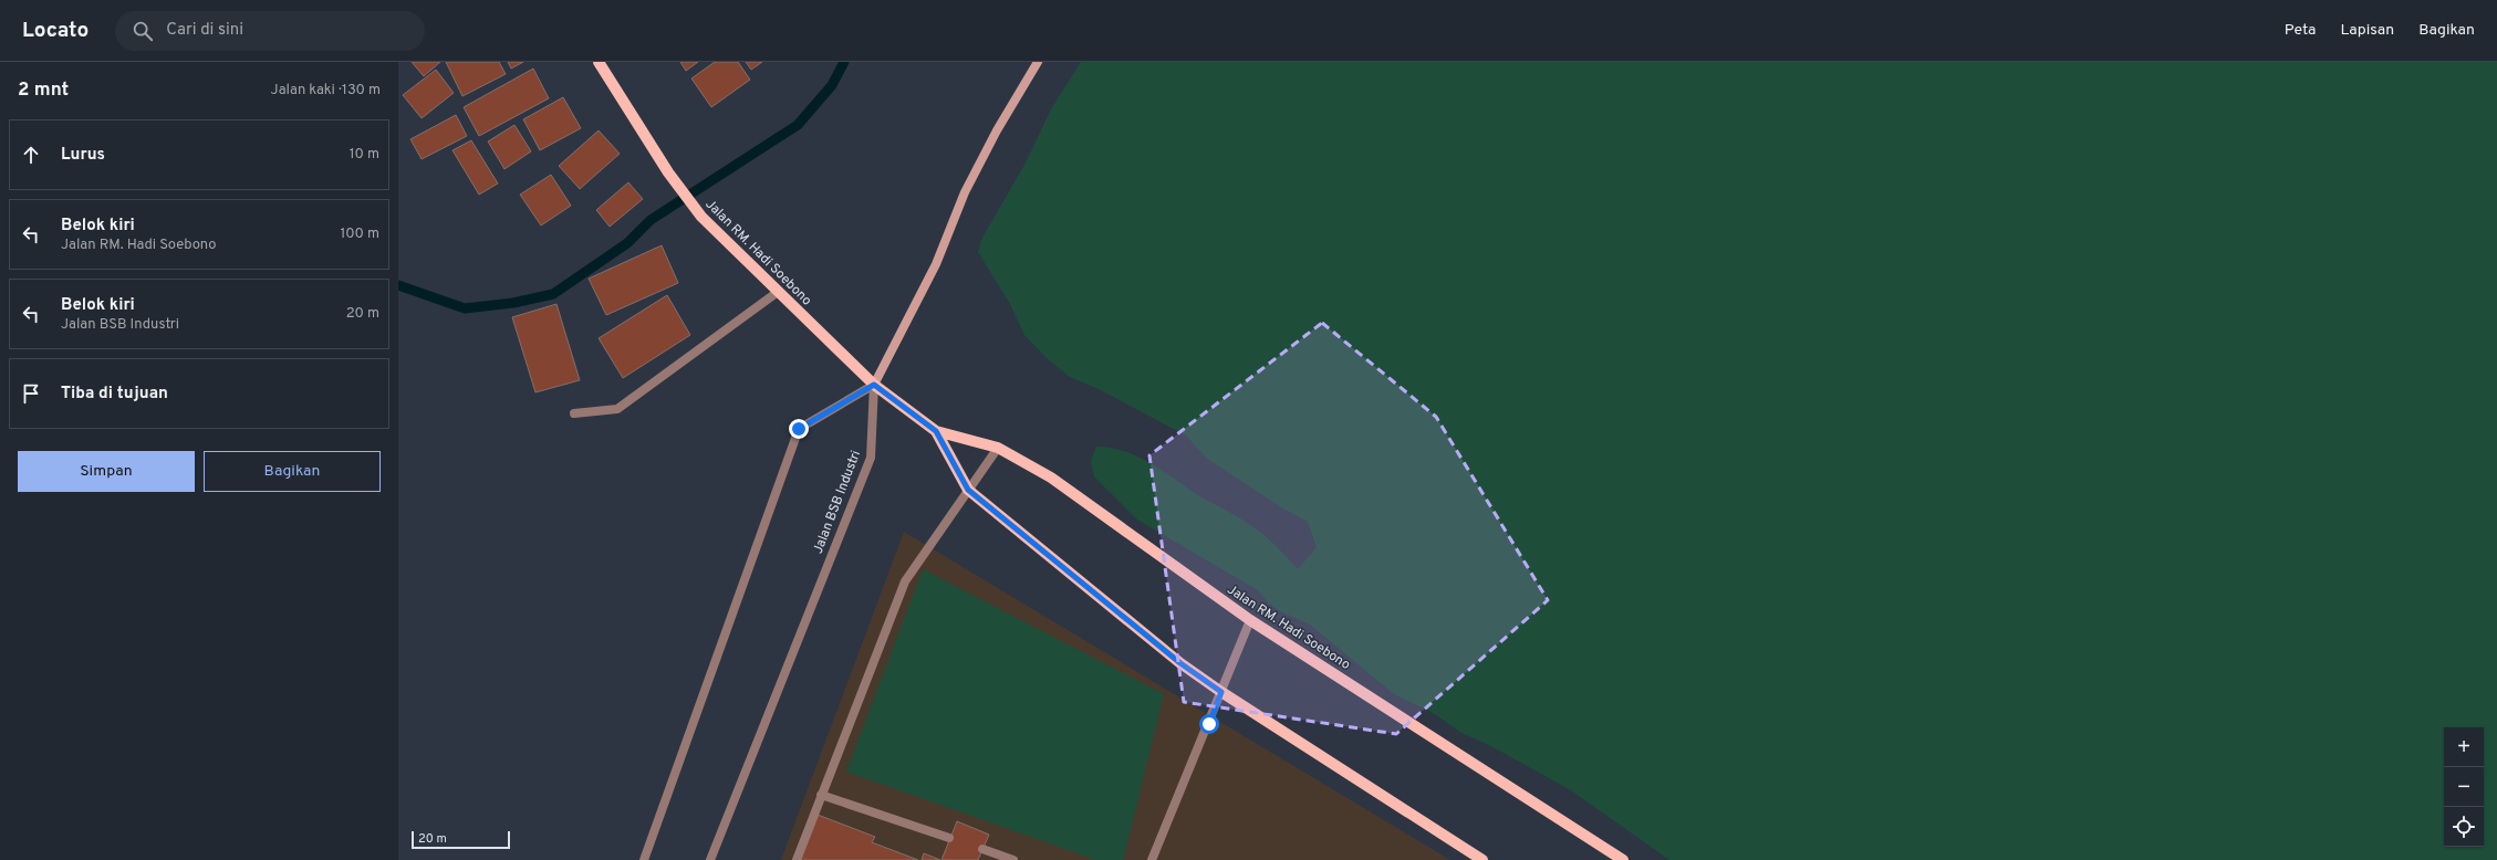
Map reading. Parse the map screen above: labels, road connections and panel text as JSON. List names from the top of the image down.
{
  "streets": {
    "main road": ["Jalan RM. Hadi Soebono"],
    "street": ["Jalan BSB Industri"]
  },
  "crossings": [
    ["Jalan RM. Hadi Soebono", "Jalan BSB Industri"]
  ],
  "scale_bar": "20 m",
  "page": {
    "header": "Locato",
    "search": "Cari di sini",
    "nav": ["Peta", "Lapisan", "Bagikan"],
    "heading": ["2 mnt", "Jalan kaki · 130 m"],
    "list": [
      ["Lurus", "10 m"],
      ["Belok kiri", "Jalan RM. Hadi Soebono", "100 m"],
      ["Belok kiri", "Jalan BSB Industri", "20 m"],
      "Tiba di tujuan"
    ],
    "buttons": ["Simpan", "Bagikan"],
    "map_buttons": ["+", "−"],
    "scale": "20 m"
  }
}
